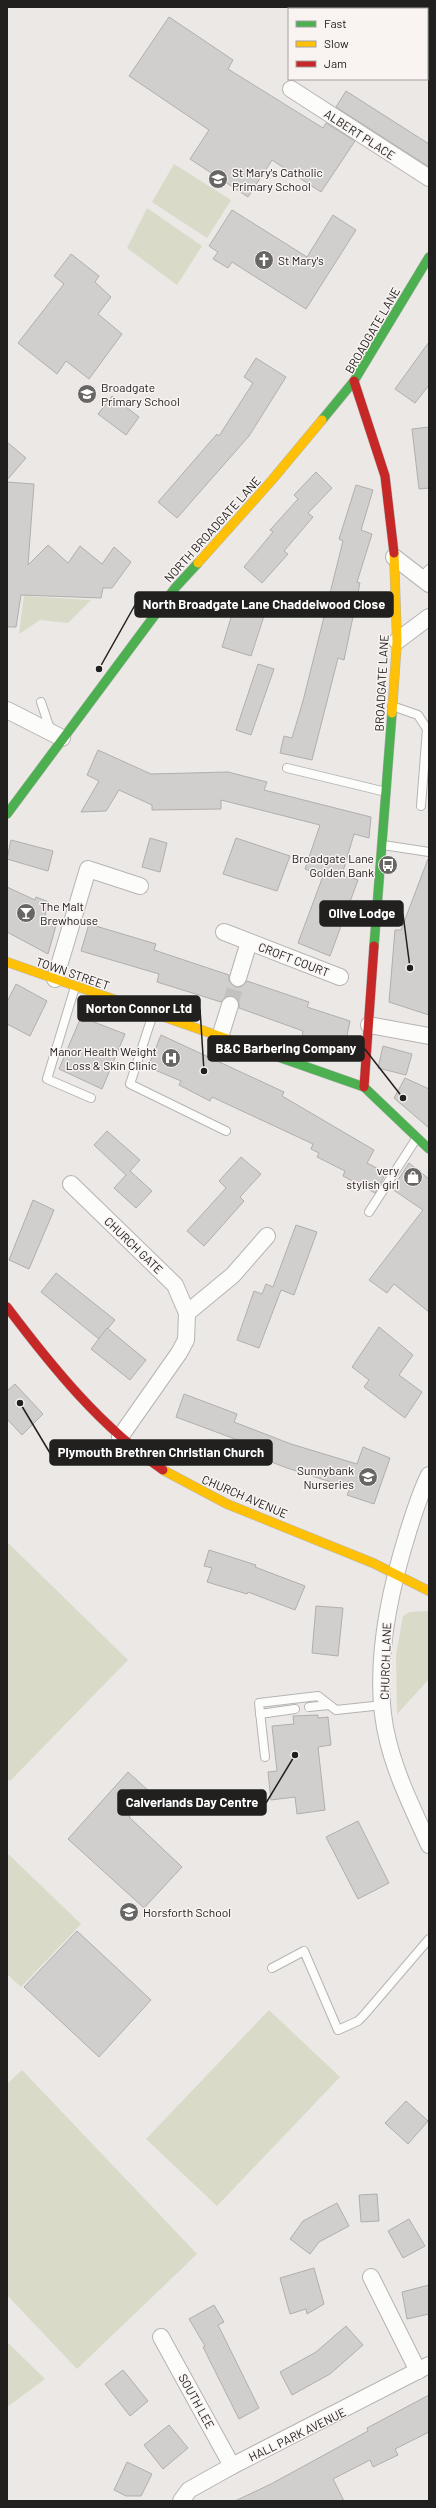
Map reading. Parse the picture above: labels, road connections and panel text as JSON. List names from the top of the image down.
{
  "streets": {
    "street": [
      "ALBERT PLACE",
      "BROADGATE LANE",
      "NORTH BROADGATE LANE",
      "CROFT COURT",
      "TOWN STREET",
      "CHURCH GATE",
      "CHURCH AVENUE",
      "CHURCH LANE",
      "SOUTH LEE",
      "HALL PARK AVENUE"
    ]
  },
  "crossings": [
    ["BROADGATE LANE", "NORTH BROADGATE LANE"],
    ["BROADGATE LANE", "TOWN STREET"],
    ["CHURCH GATE", "CHURCH AVENUE"],
    ["CHURCH AVENUE", "CHURCH LANE"],
    ["SOUTH LEE", "HALL PARK AVENUE"]
  ],
  "places": {
    "school or university": [
      "St Mary's Catholic Primary School",
      "Broadgate Primary School",
      "Sunnybank Nurseries",
      "Horsforth School"
    ],
    "church": ["St Mary's"],
    "other": [
      "North Broadgate Lane Chaddelwood Close",
      "Olive Lodge",
      "Norton Connor Ltd",
      "B&C Barbering Company",
      "Plymouth Brethren Christian Church",
      "Calverlands Day Centre"
    ],
    "bus stop": ["Broadgate Lane Golden Bank"],
    "bar": ["The Malt Brewhouse"],
    "hospital": ["Manor Health Weight Loss & Skin Clinic"],
    "shop": ["very stylish girl"]
  },
  "legend": ["Fast", "Slow", "Jam"]
}
